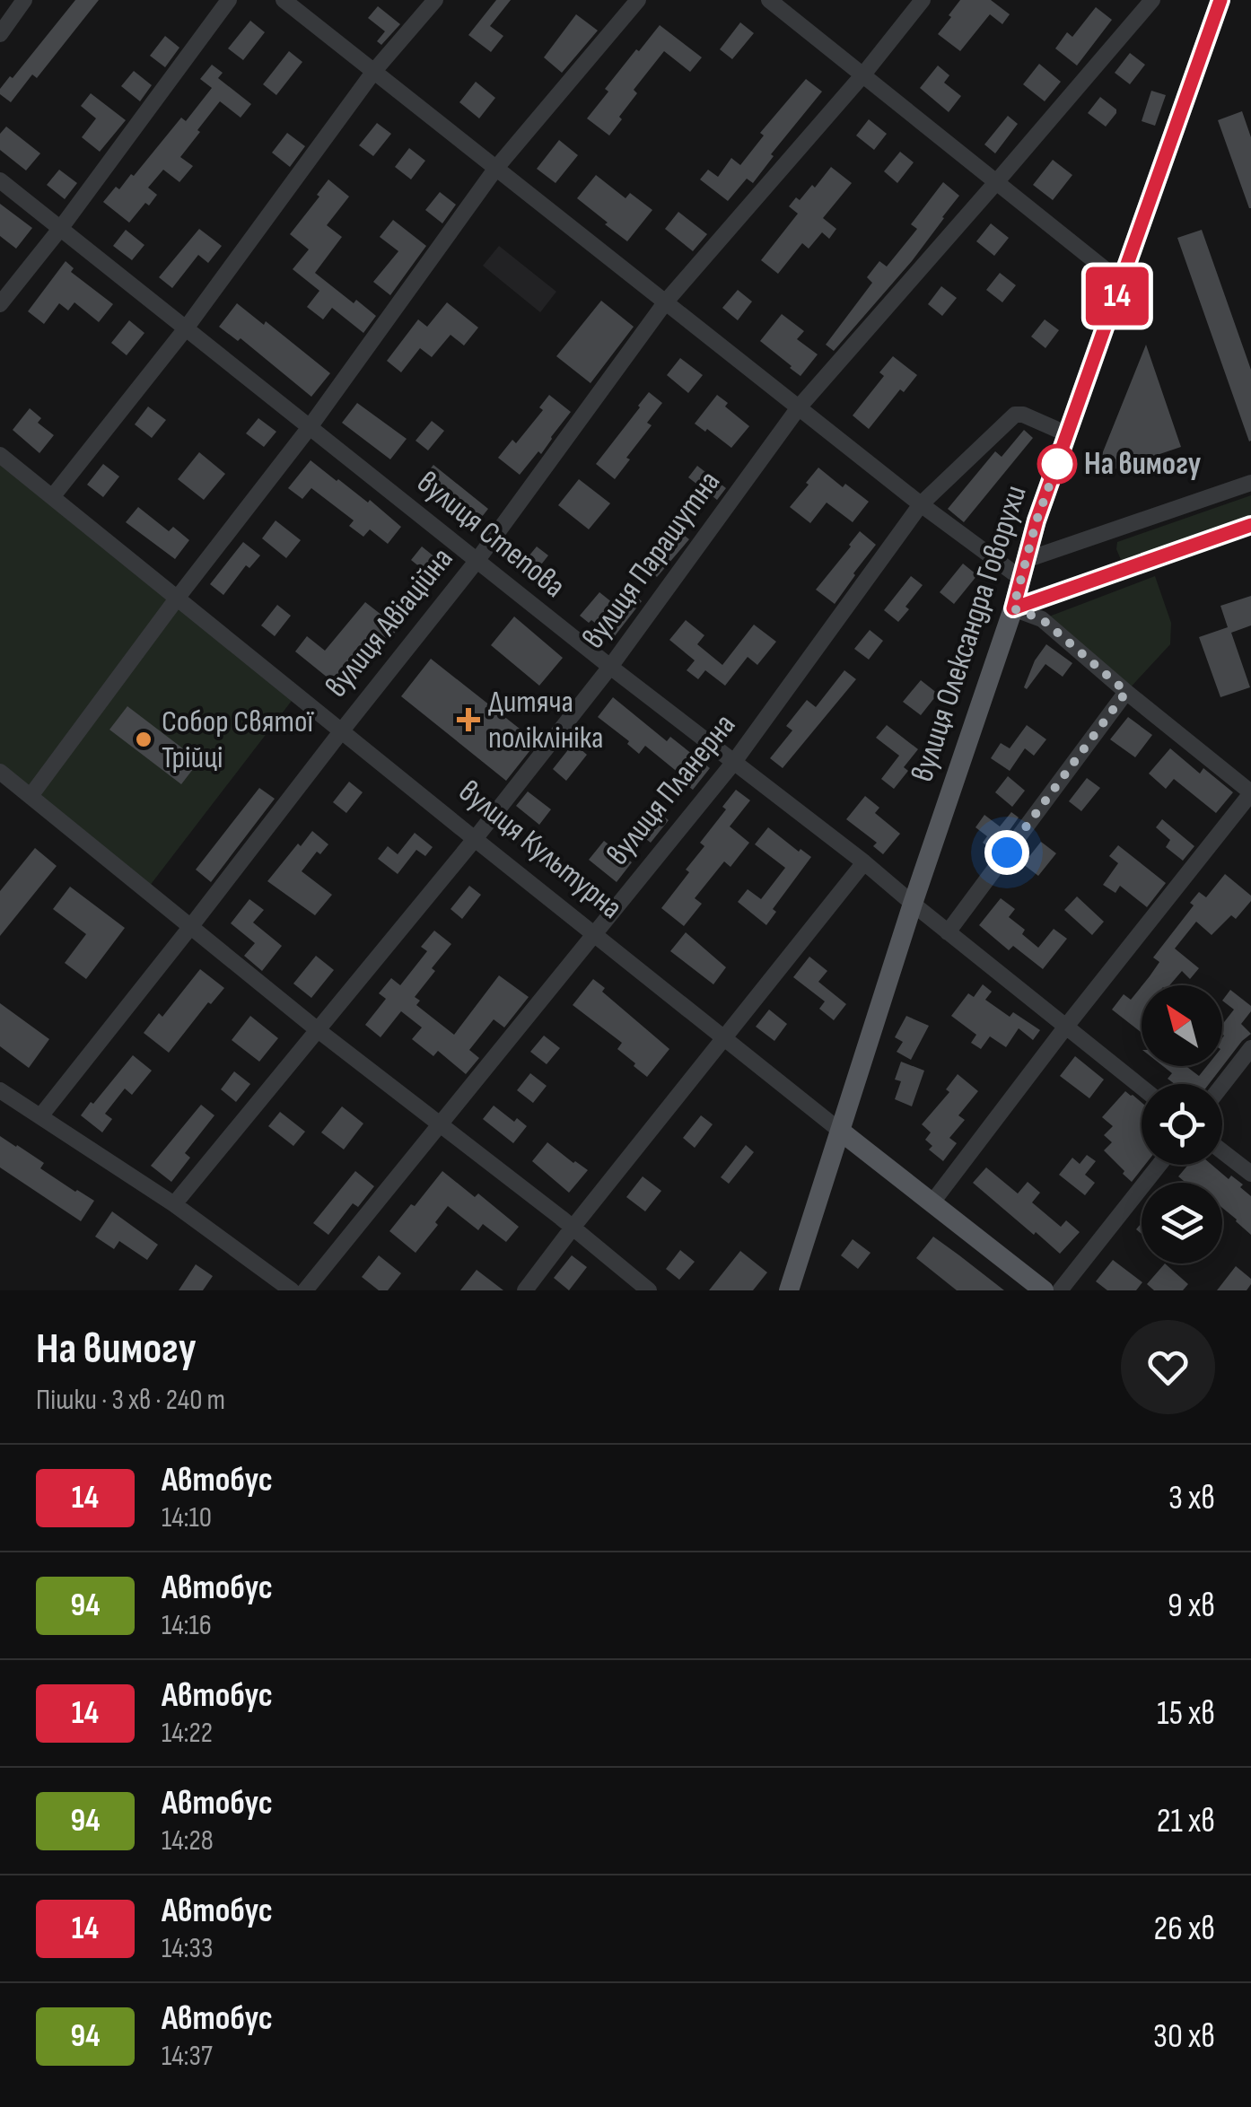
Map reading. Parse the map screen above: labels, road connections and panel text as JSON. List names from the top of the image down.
{
  "streets": {
    "main road": ["вулиця Олександра Говорухи", "вулиця Культурна"],
    "street": [
      "вулиця Степова",
      "вулиця Парашутна",
      "вулиця Авіаційна",
      "вулиця Планерна"
    ]
  },
  "crossings": [
    ["вулиця Степова", "вулиця Парашутна"],
    ["вулиця Степова", "вулиця Авіаційна"],
    ["вулиця Степова", "вулиця Олександра Говорухи"],
    ["вулиця Степова", "вулиця Планерна"],
    ["вулиця Парашутна", "вулиця Культурна"],
    ["вулиця Авіаційна", "вулиця Культурна"],
    ["вулиця Олександра Говорухи", "вулиця Планерна"],
    ["вулиця Олександра Говорухи", "вулиця Культурна"],
    ["вулиця Планерна", "вулиця Культурна"]
  ],
  "places": {
    "other": ["На вимогу", "Собор Святої Трійці"],
    "health": ["Дитяча поліклініка"]
  },
  "lines": ["bus line 14"],
  "north": "top left",
  "page": {
    "on_map": "14",
    "heading": ["На вимогу", "Пішки · 3 хв · 240 m"],
    "list": [
      {
        "mark": "14",
        "name": "Автобус",
        "note": "14:10",
        "value": "3 хв"
      },
      {
        "mark": "94",
        "name": "Автобус",
        "note": "14:16",
        "value": "9 хв"
      },
      {
        "mark": "14",
        "name": "Автобус",
        "note": "14:22",
        "value": "15 хв"
      },
      {
        "mark": "94",
        "name": "Автобус",
        "note": "14:28",
        "value": "21 хв"
      },
      {
        "mark": "14",
        "name": "Автобус",
        "note": "14:33",
        "value": "26 хв"
      },
      {
        "mark": "94",
        "name": "Автобус",
        "note": "14:37",
        "value": "30 хв"
      }
    ]
  }
}
